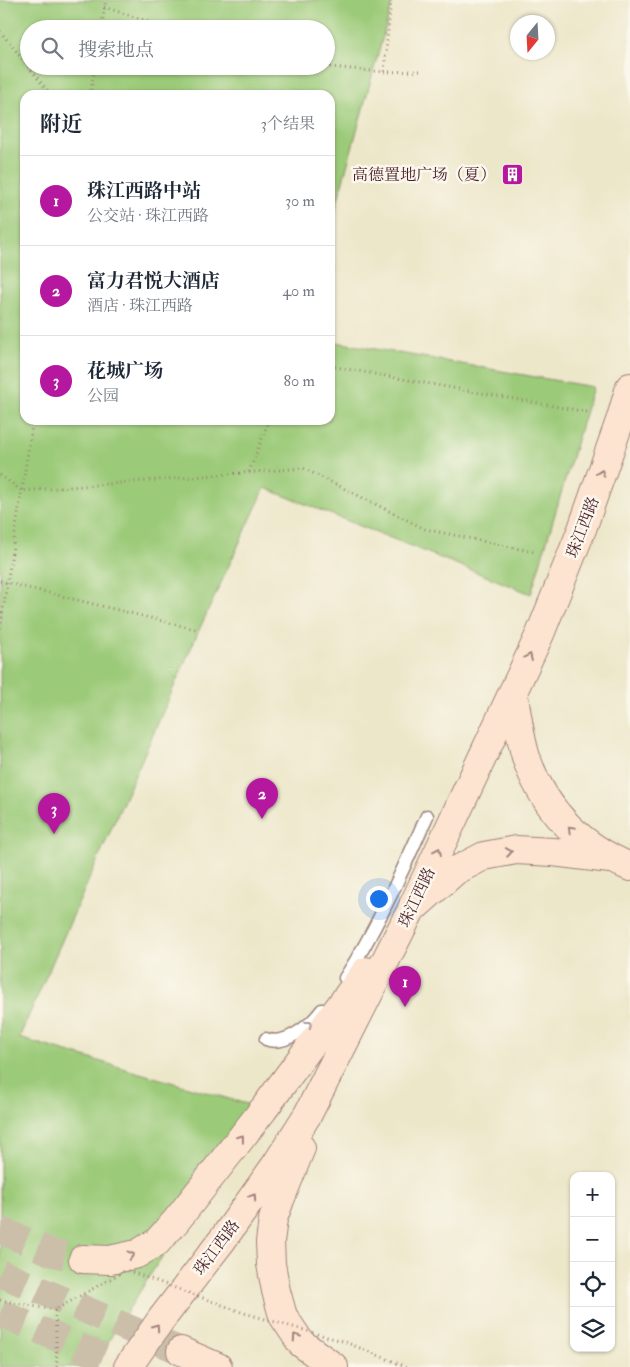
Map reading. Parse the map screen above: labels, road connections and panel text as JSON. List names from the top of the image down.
{
  "streets": {
    "main road": ["珠江西路"]
  },
  "places": {
    "building": ["高德置地广场（夏）"]
  },
  "north": "bottom",
  "page": {
    "search": "搜索地点",
    "heading": ["附近", "3个结果"],
    "list": [
      {
        "mark": "1",
        "name": "珠江西路中站",
        "note": "公交站 · 珠江西路",
        "value": "30 m"
      },
      {
        "mark": "2",
        "name": "富力君悦大酒店",
        "note": "酒店 · 珠江西路",
        "value": "40 m"
      },
      {
        "mark": "3",
        "name": "花城广场",
        "note": "公园",
        "value": "80 m"
      }
    ],
    "pins": ["2", "3", "1"],
    "map_buttons": ["+", "−"]
  }
}
